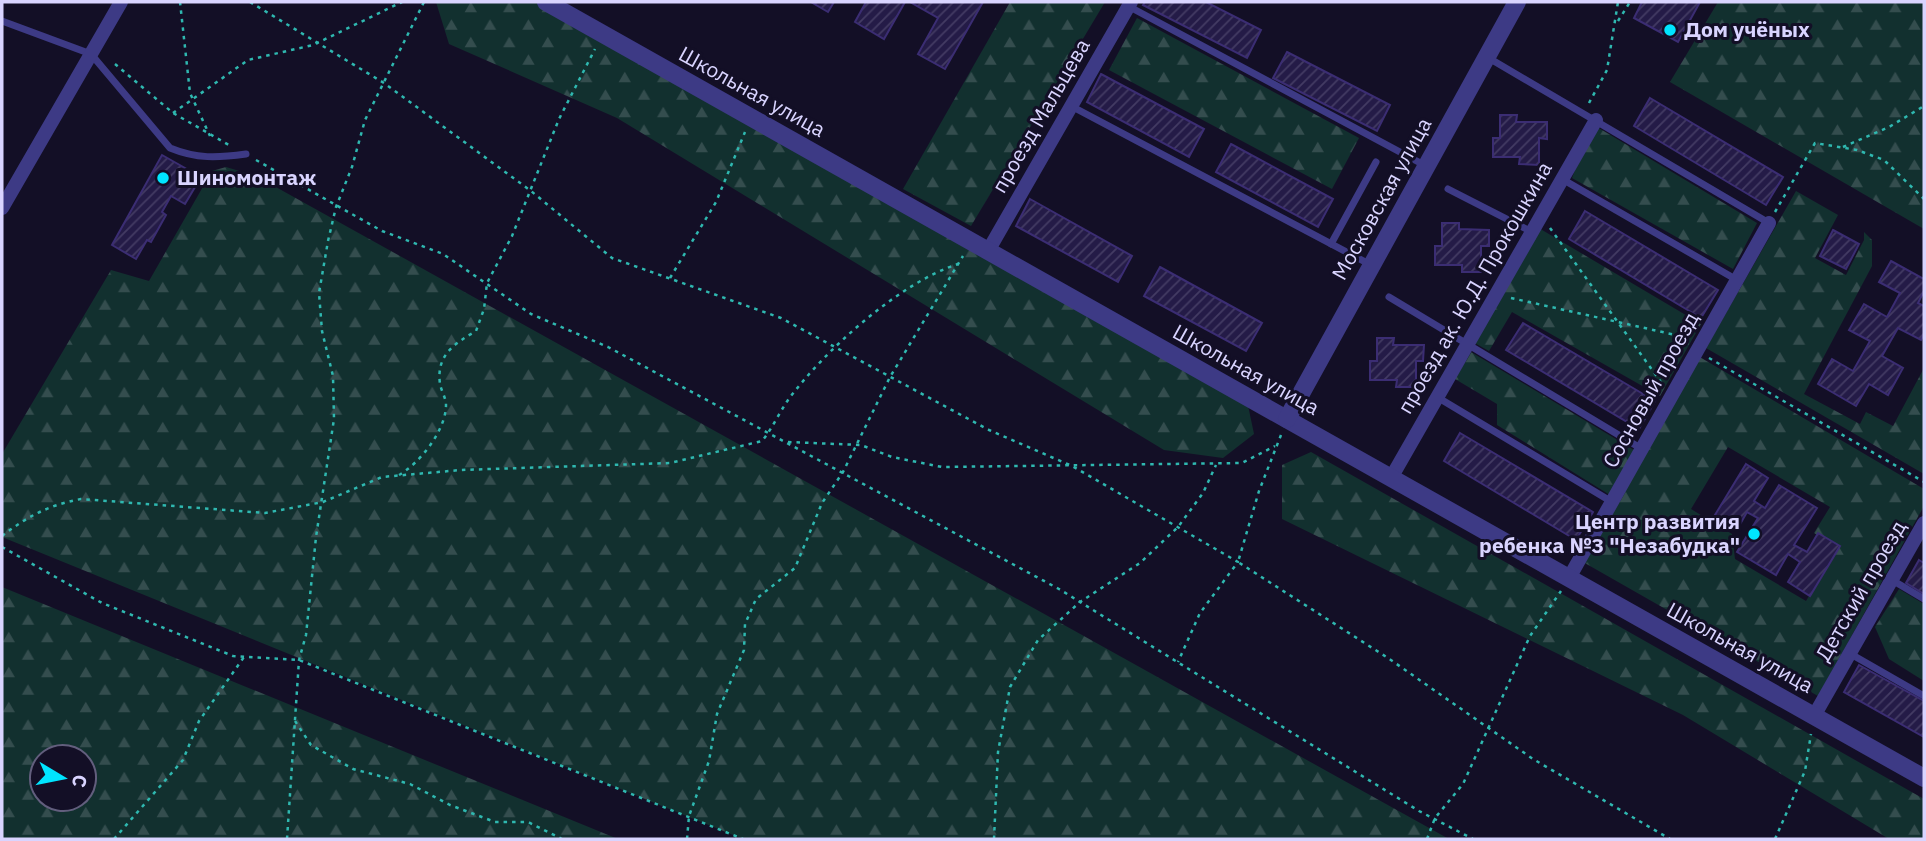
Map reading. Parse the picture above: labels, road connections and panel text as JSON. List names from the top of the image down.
{
  "streets": {
    "street": [
      "Школьная улица",
      "проезд Мальцева",
      "Московская улица",
      "проезд ак. Ю.Д. Прокошкина",
      "Сосновый проезд",
      "Детский проезд"
    ]
  },
  "crossings": [
    ["Школьная улица", "проезд Мальцева"],
    ["Школьная улица", "Московская улица"],
    ["Школьная улица", "проезд ак. Ю.Д. Прокошкина"],
    ["Школьная улица", "Сосновый проезд"],
    ["Школьная улица", "Детский проезд"]
  ],
  "places": ["Дом учёных", "Шиномонтаж", "Центр развития ребенка №3 \"Незабудка\""],
  "north": "right"
}
